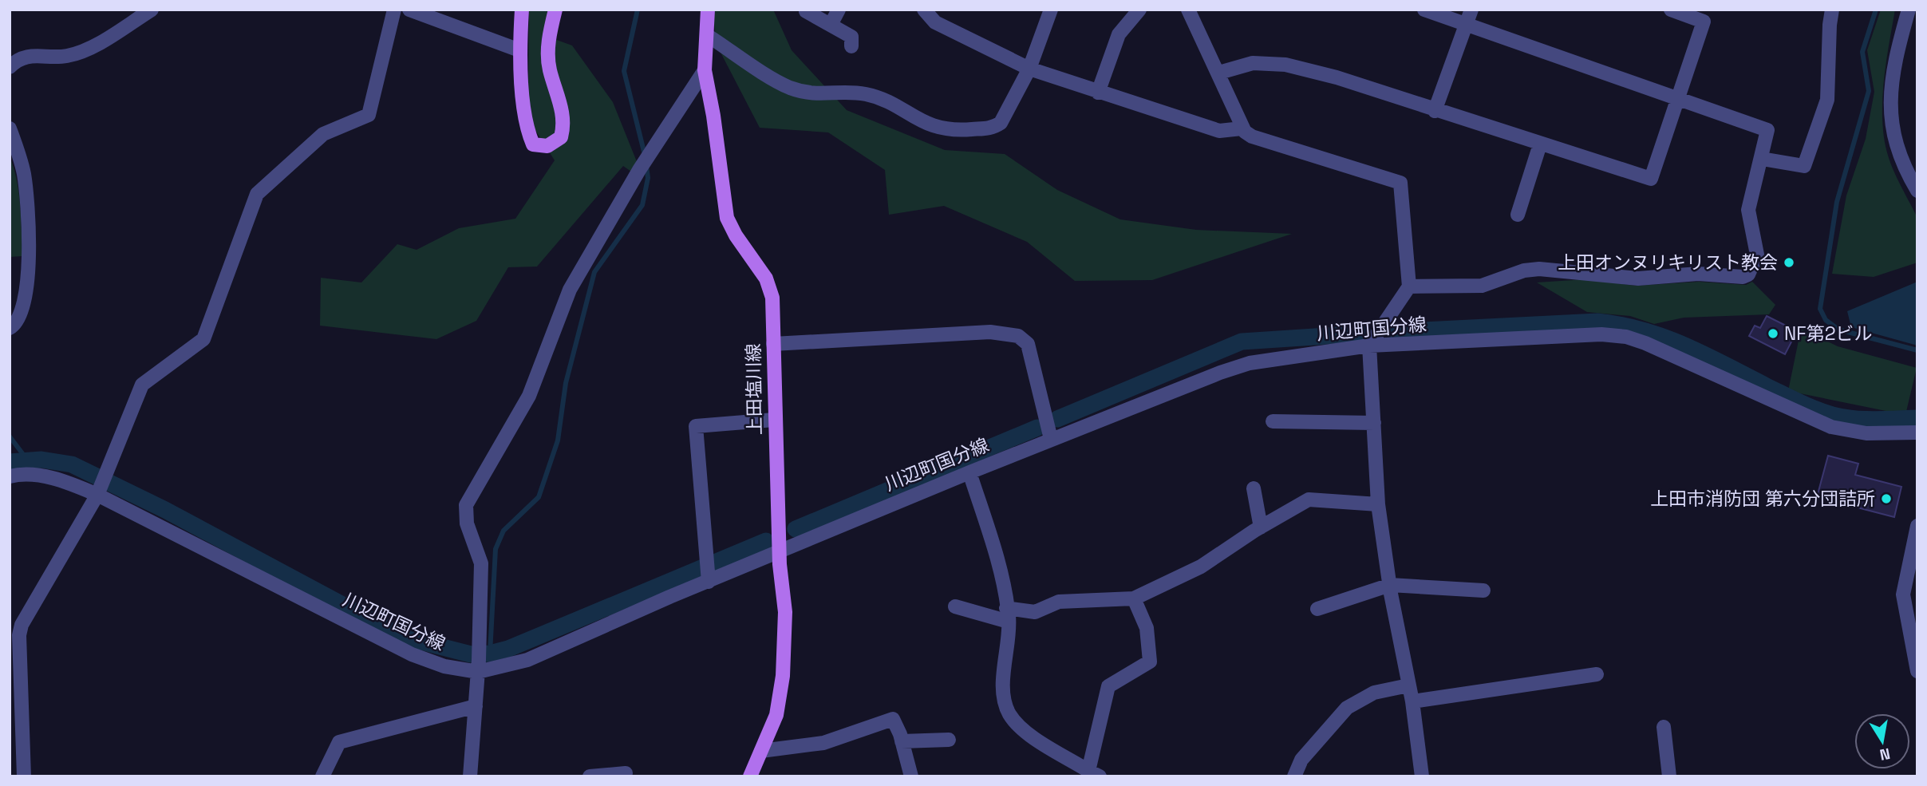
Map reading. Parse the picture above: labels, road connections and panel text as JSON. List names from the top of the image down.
{
  "streets": {
    "main road": ["上田塩川線"],
    "street": ["川辺町国分線"]
  },
  "crossings": [
    ["川辺町国分線", "上田塩川線"]
  ],
  "places": ["上田オンヌリキリスト教会", "NF第2ビル", "上田市消防団 第六分団詰所"],
  "north": "bottom"
}
